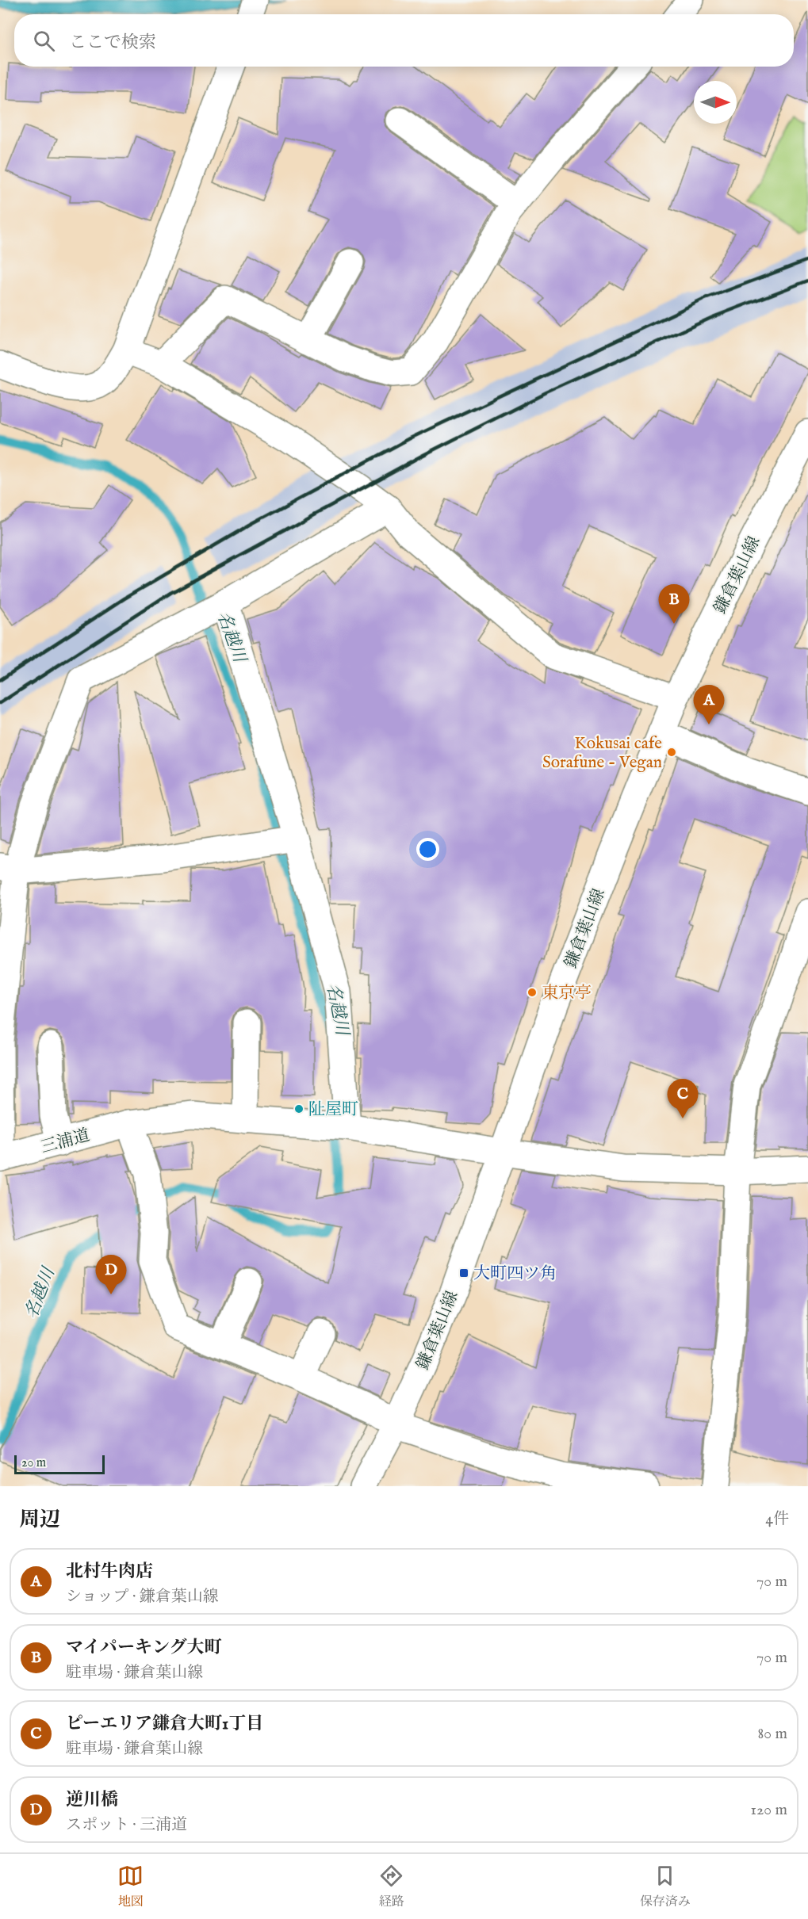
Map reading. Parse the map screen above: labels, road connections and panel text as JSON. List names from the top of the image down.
{
  "streets": {
    "street": ["鎌倉葉山線", "三浦道"]
  },
  "crossings": [
    ["鎌倉葉山線", "三浦道"]
  ],
  "water": ["名越川"],
  "places": {
    "other": ["Kokusai cafe Sorafune - Vegan", "東京亭", "阯屋町"],
    "transit": ["大町四ツ角"]
  },
  "scale_bar": "20 m",
  "north": "right",
  "page": {
    "search": "ここで検索",
    "pins": [
      "B",
      "A",
      "C",
      "D"
    ],
    "scale": "20 m",
    "heading": ["周辺", "4件"],
    "list": [
      {
        "mark": "A",
        "name": "北村牛肉店",
        "note": "ショップ · 鎌倉葉山線",
        "value": "70 m"
      },
      {
        "mark": "B",
        "name": "マイパーキング大町",
        "note": "駐車場 · 鎌倉葉山線",
        "value": "70 m"
      },
      {
        "mark": "C",
        "name": "ピーエリア鎌倉大町1丁目",
        "note": "駐車場 · 鎌倉葉山線",
        "value": "80 m"
      },
      {
        "mark": "D",
        "name": "逆川橋",
        "note": "スポット · 三浦道",
        "value": "120 m"
      }
    ],
    "nav": ["地図", "経路", "保存済み"]
  }
}
